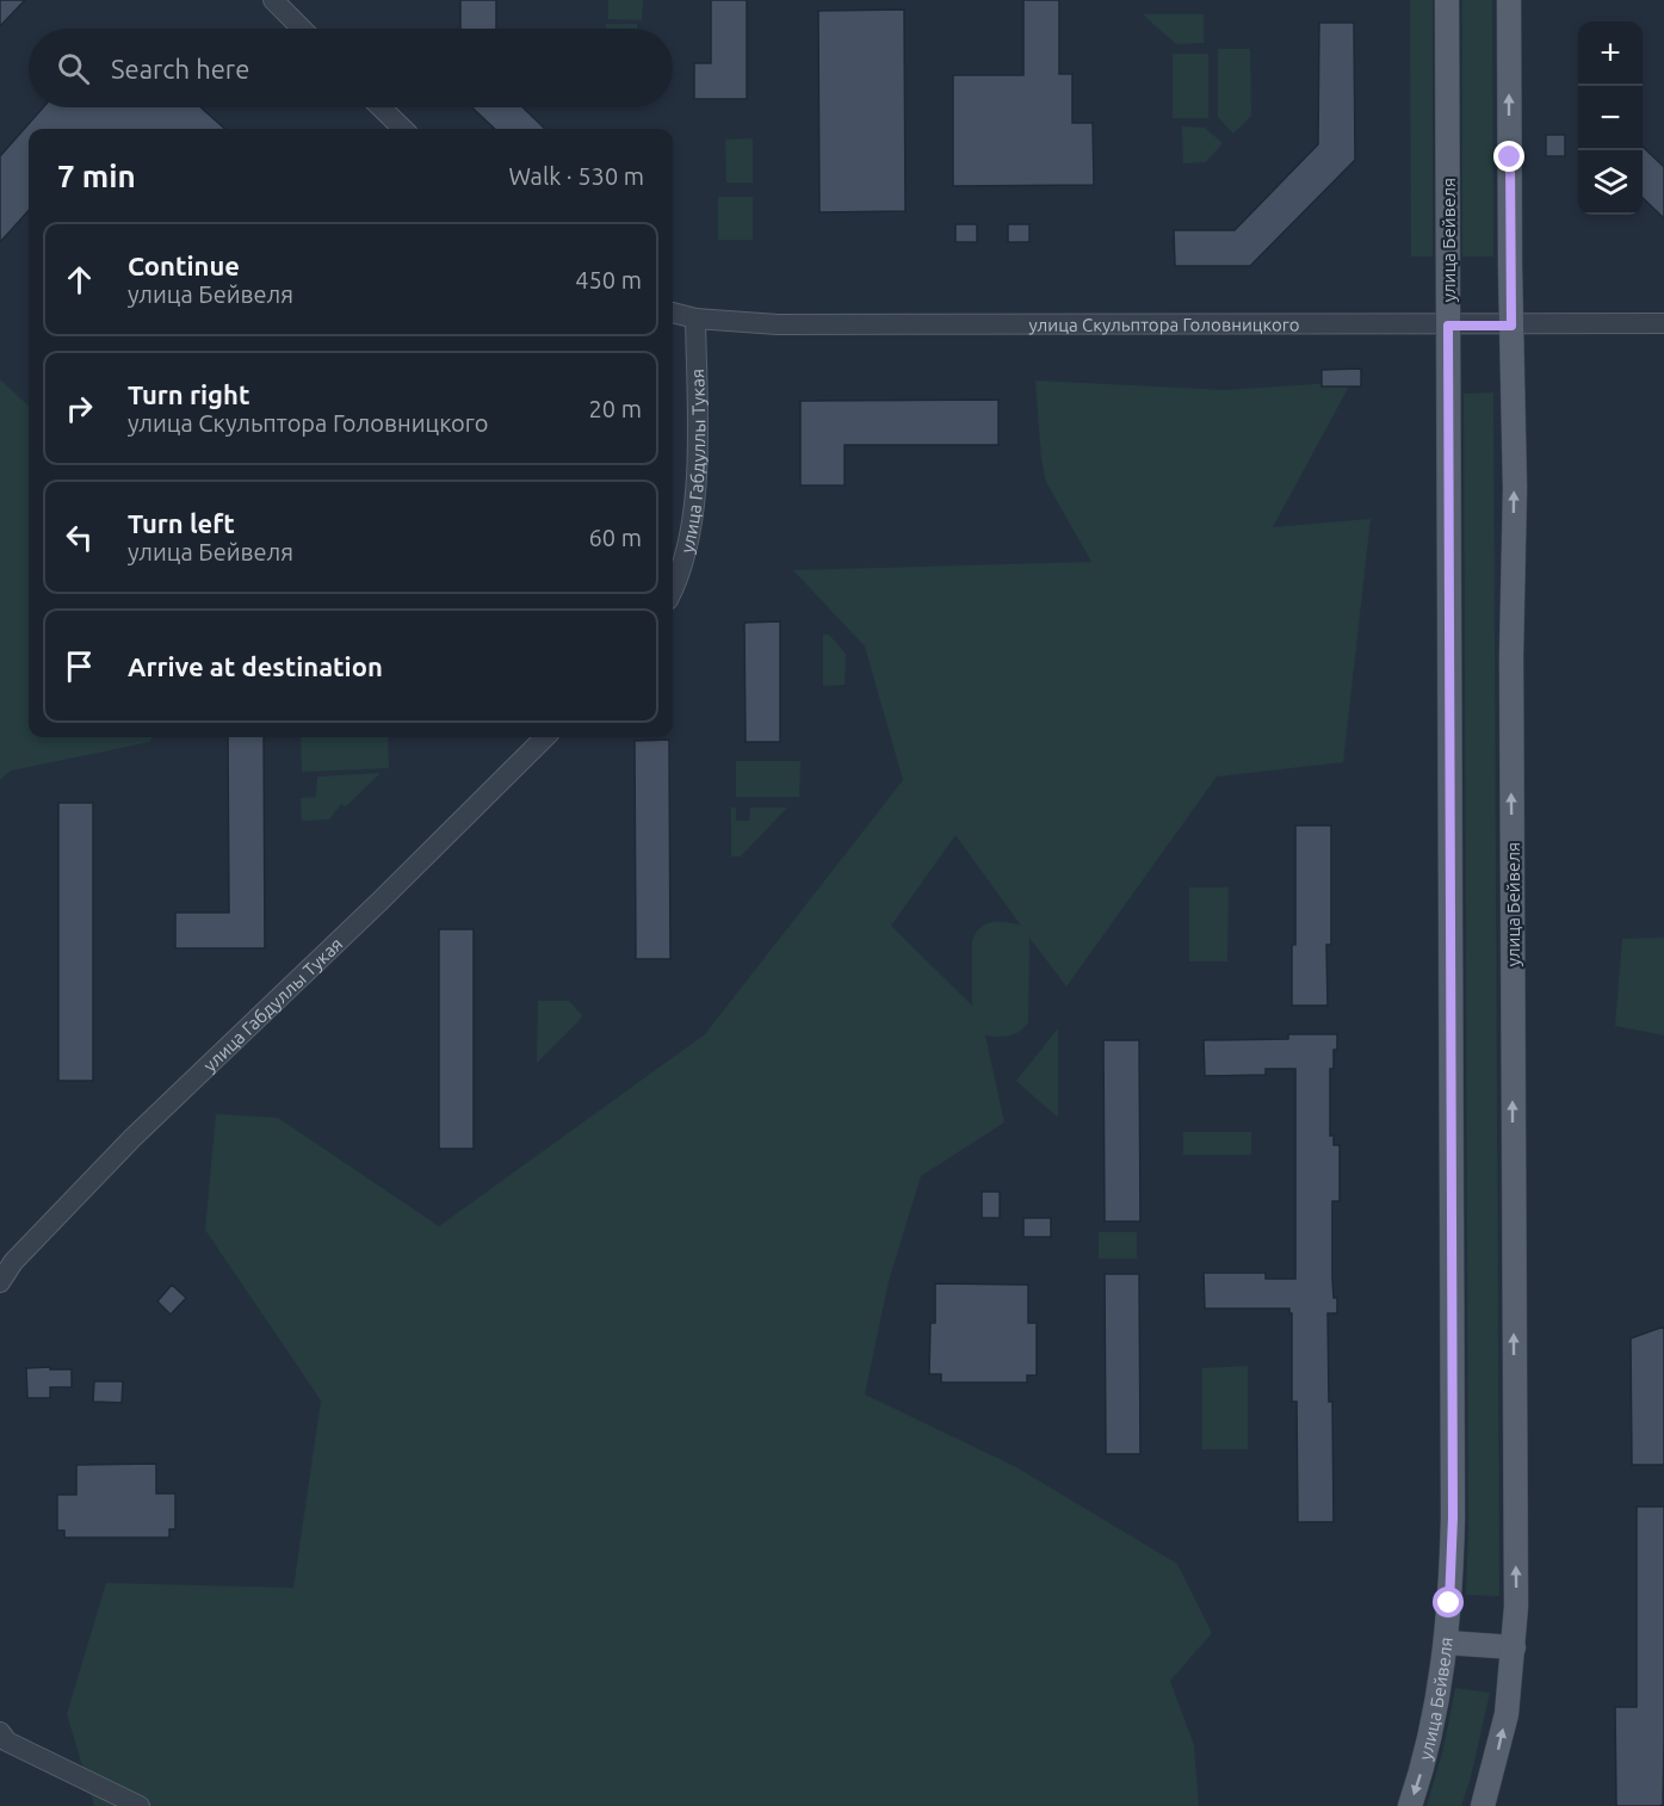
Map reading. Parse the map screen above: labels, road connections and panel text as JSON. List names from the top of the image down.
{
  "streets": {
    "main road": ["улица Бейвеля"],
    "street": ["улица Скульптора Головницкого", "улица Габдуллы Тукая"]
  },
  "crossings": [
    ["улица Бейвеля", "улица Скульптора Головницкого"],
    ["улица Скульптора Головницкого", "улица Габдуллы Тукая"]
  ],
  "page": {
    "map_buttons": ["+", "−"],
    "search": "Search here",
    "heading": ["7 min", "Walk · 530 m"],
    "list": [
      ["Continue", "улица Бейвеля", "450 m"],
      ["Turn right", "улица Скульптора Головницкого", "20 m"],
      ["Turn left", "улица Бейвеля", "60 m"],
      "Arrive at destination"
    ]
  }
}
